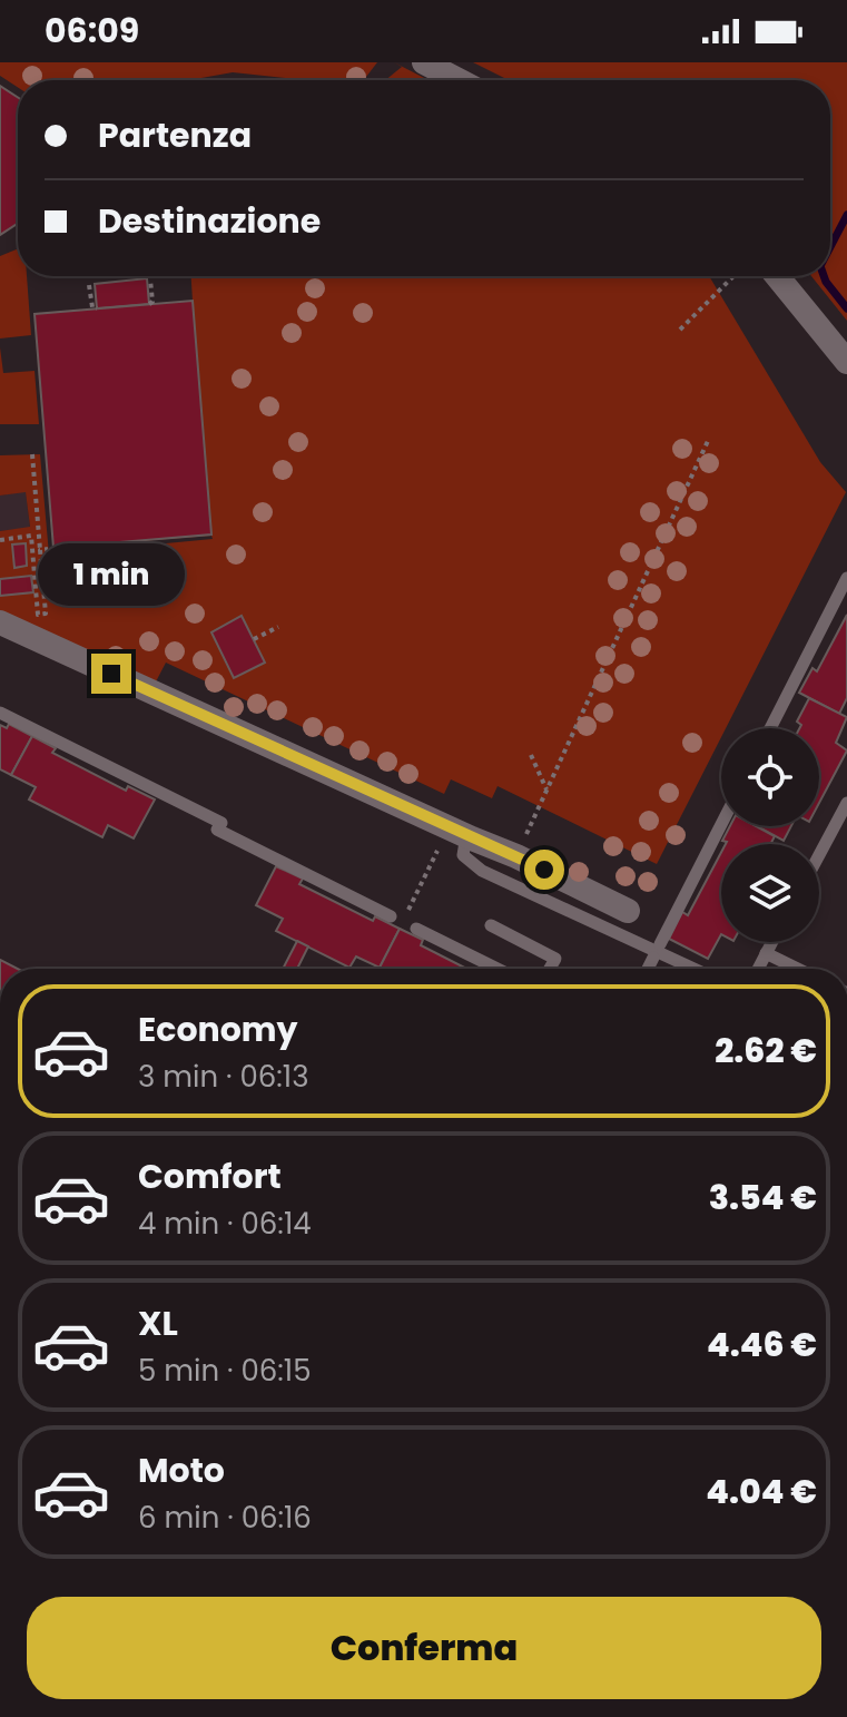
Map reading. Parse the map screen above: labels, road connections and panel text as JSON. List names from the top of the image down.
{
  "page": {
    "status": "06:09",
    "banner": ["Partenza", "Destinazione"],
    "bubble": "1 min",
    "list": [
      {
        "name": "Economy",
        "note": "3 min · 06:13",
        "value": "2.62 €"
      },
      {
        "name": "Comfort",
        "note": "4 min · 06:14",
        "value": "3.54 €"
      },
      {
        "name": "XL",
        "note": "5 min · 06:15",
        "value": "4.46 €"
      },
      {
        "name": "Moto",
        "note": "6 min · 06:16",
        "value": "4.04 €"
      }
    ],
    "buttons": "Conferma"
  }
}
